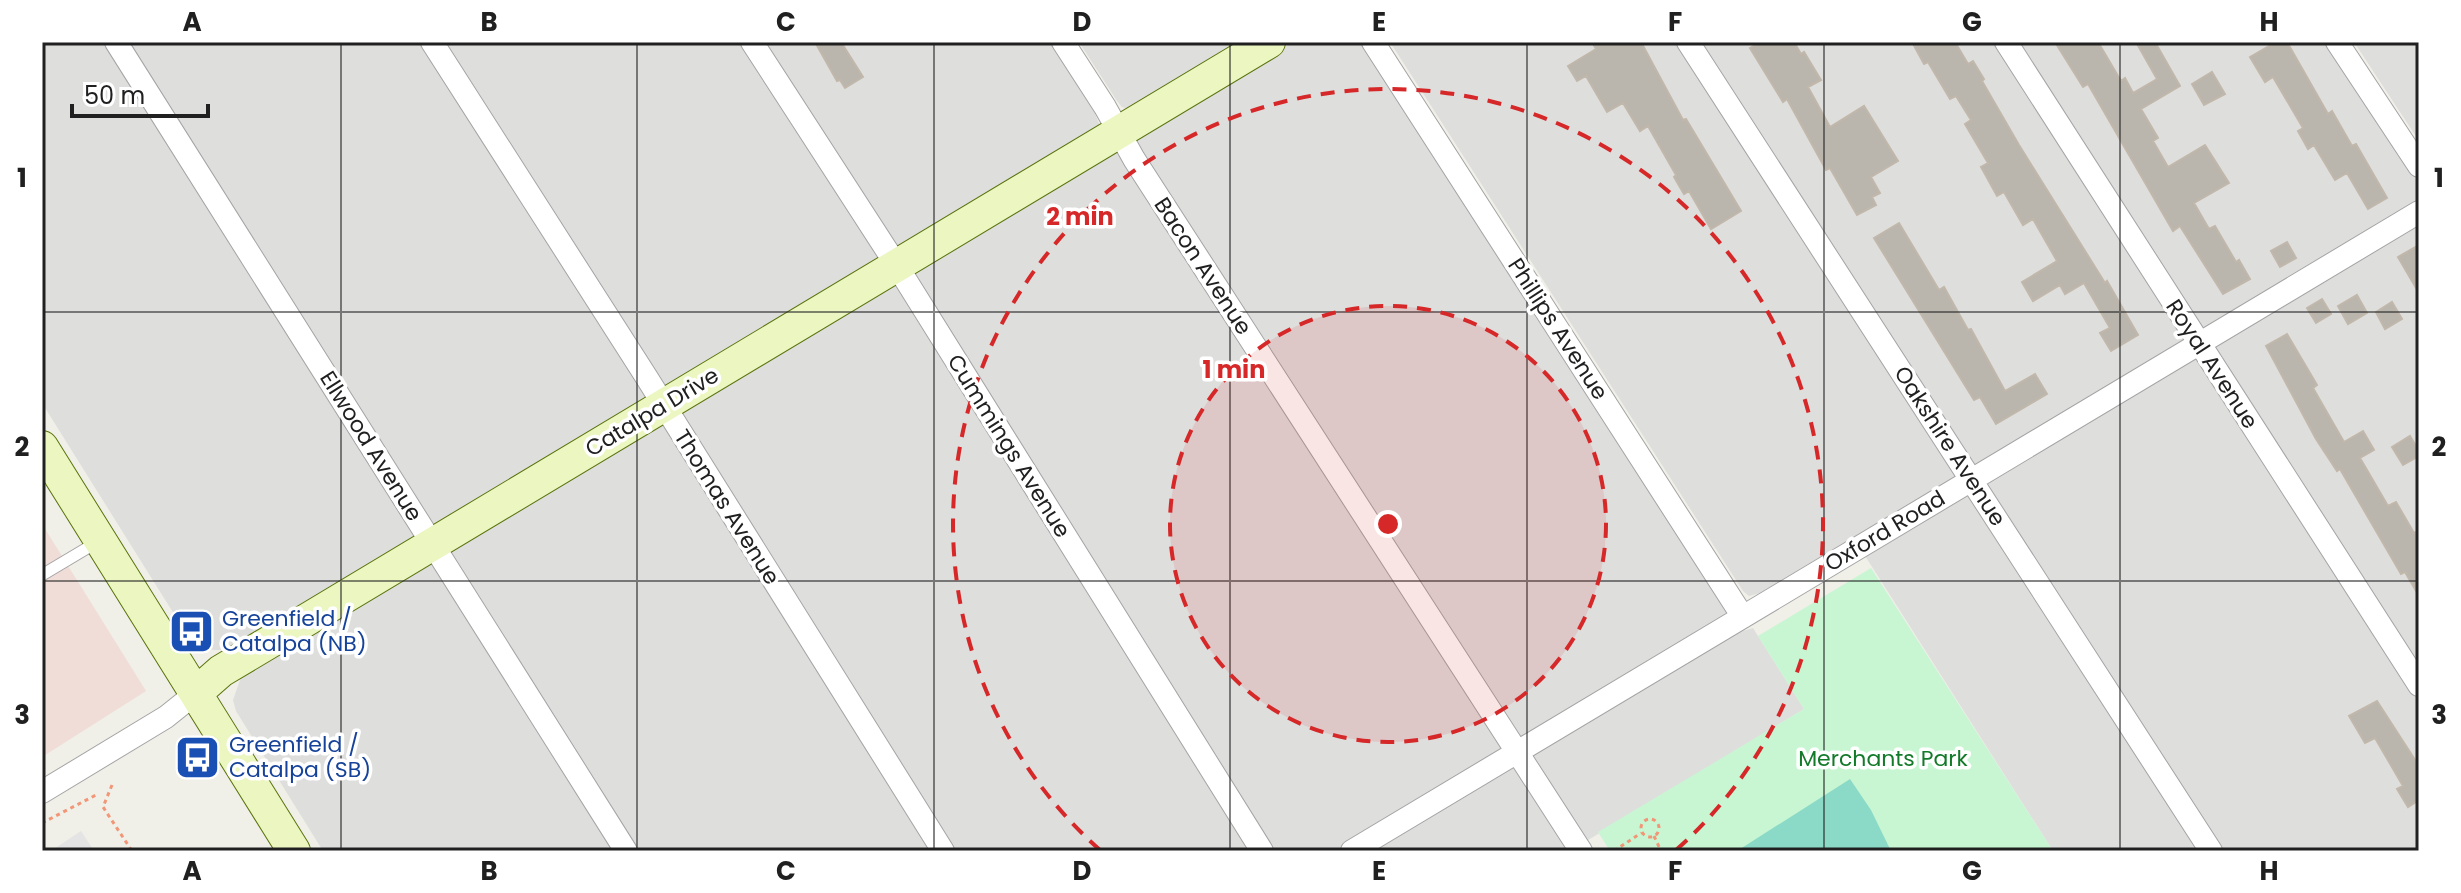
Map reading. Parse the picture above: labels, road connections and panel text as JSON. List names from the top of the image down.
{
  "streets": {
    "street": [
      "Bacon Avenue",
      "Phillips Avenue",
      "Royal Avenue",
      "Catalpa Drive",
      "Ellwood Avenue",
      "Cummings Avenue",
      "Oakshire Avenue",
      "Thomas Avenue",
      "Oxford Road"
    ]
  },
  "crossings": [
    ["Bacon Avenue", "Catalpa Drive"],
    ["Bacon Avenue", "Oxford Road"],
    ["Phillips Avenue", "Oxford Road"],
    ["Royal Avenue", "Oxford Road"],
    ["Catalpa Drive", "Ellwood Avenue"],
    ["Catalpa Drive", "Cummings Avenue"],
    ["Catalpa Drive", "Thomas Avenue"],
    ["Oakshire Avenue", "Oxford Road"]
  ],
  "parks": ["Merchants Park"],
  "places": {
    "bus stop": ["Greenfield / Catalpa (NB)", "Greenfield / Catalpa (SB)"]
  },
  "scale_bar": "50 m",
  "grid": {
    "columns": [
      "A",
      "B",
      "C",
      "D",
      "E",
      "F",
      "G",
      "H"
    ],
    "rows": ["1", "2", "3"]
  },
  "rings": ["2 min", "1 min"]
}
